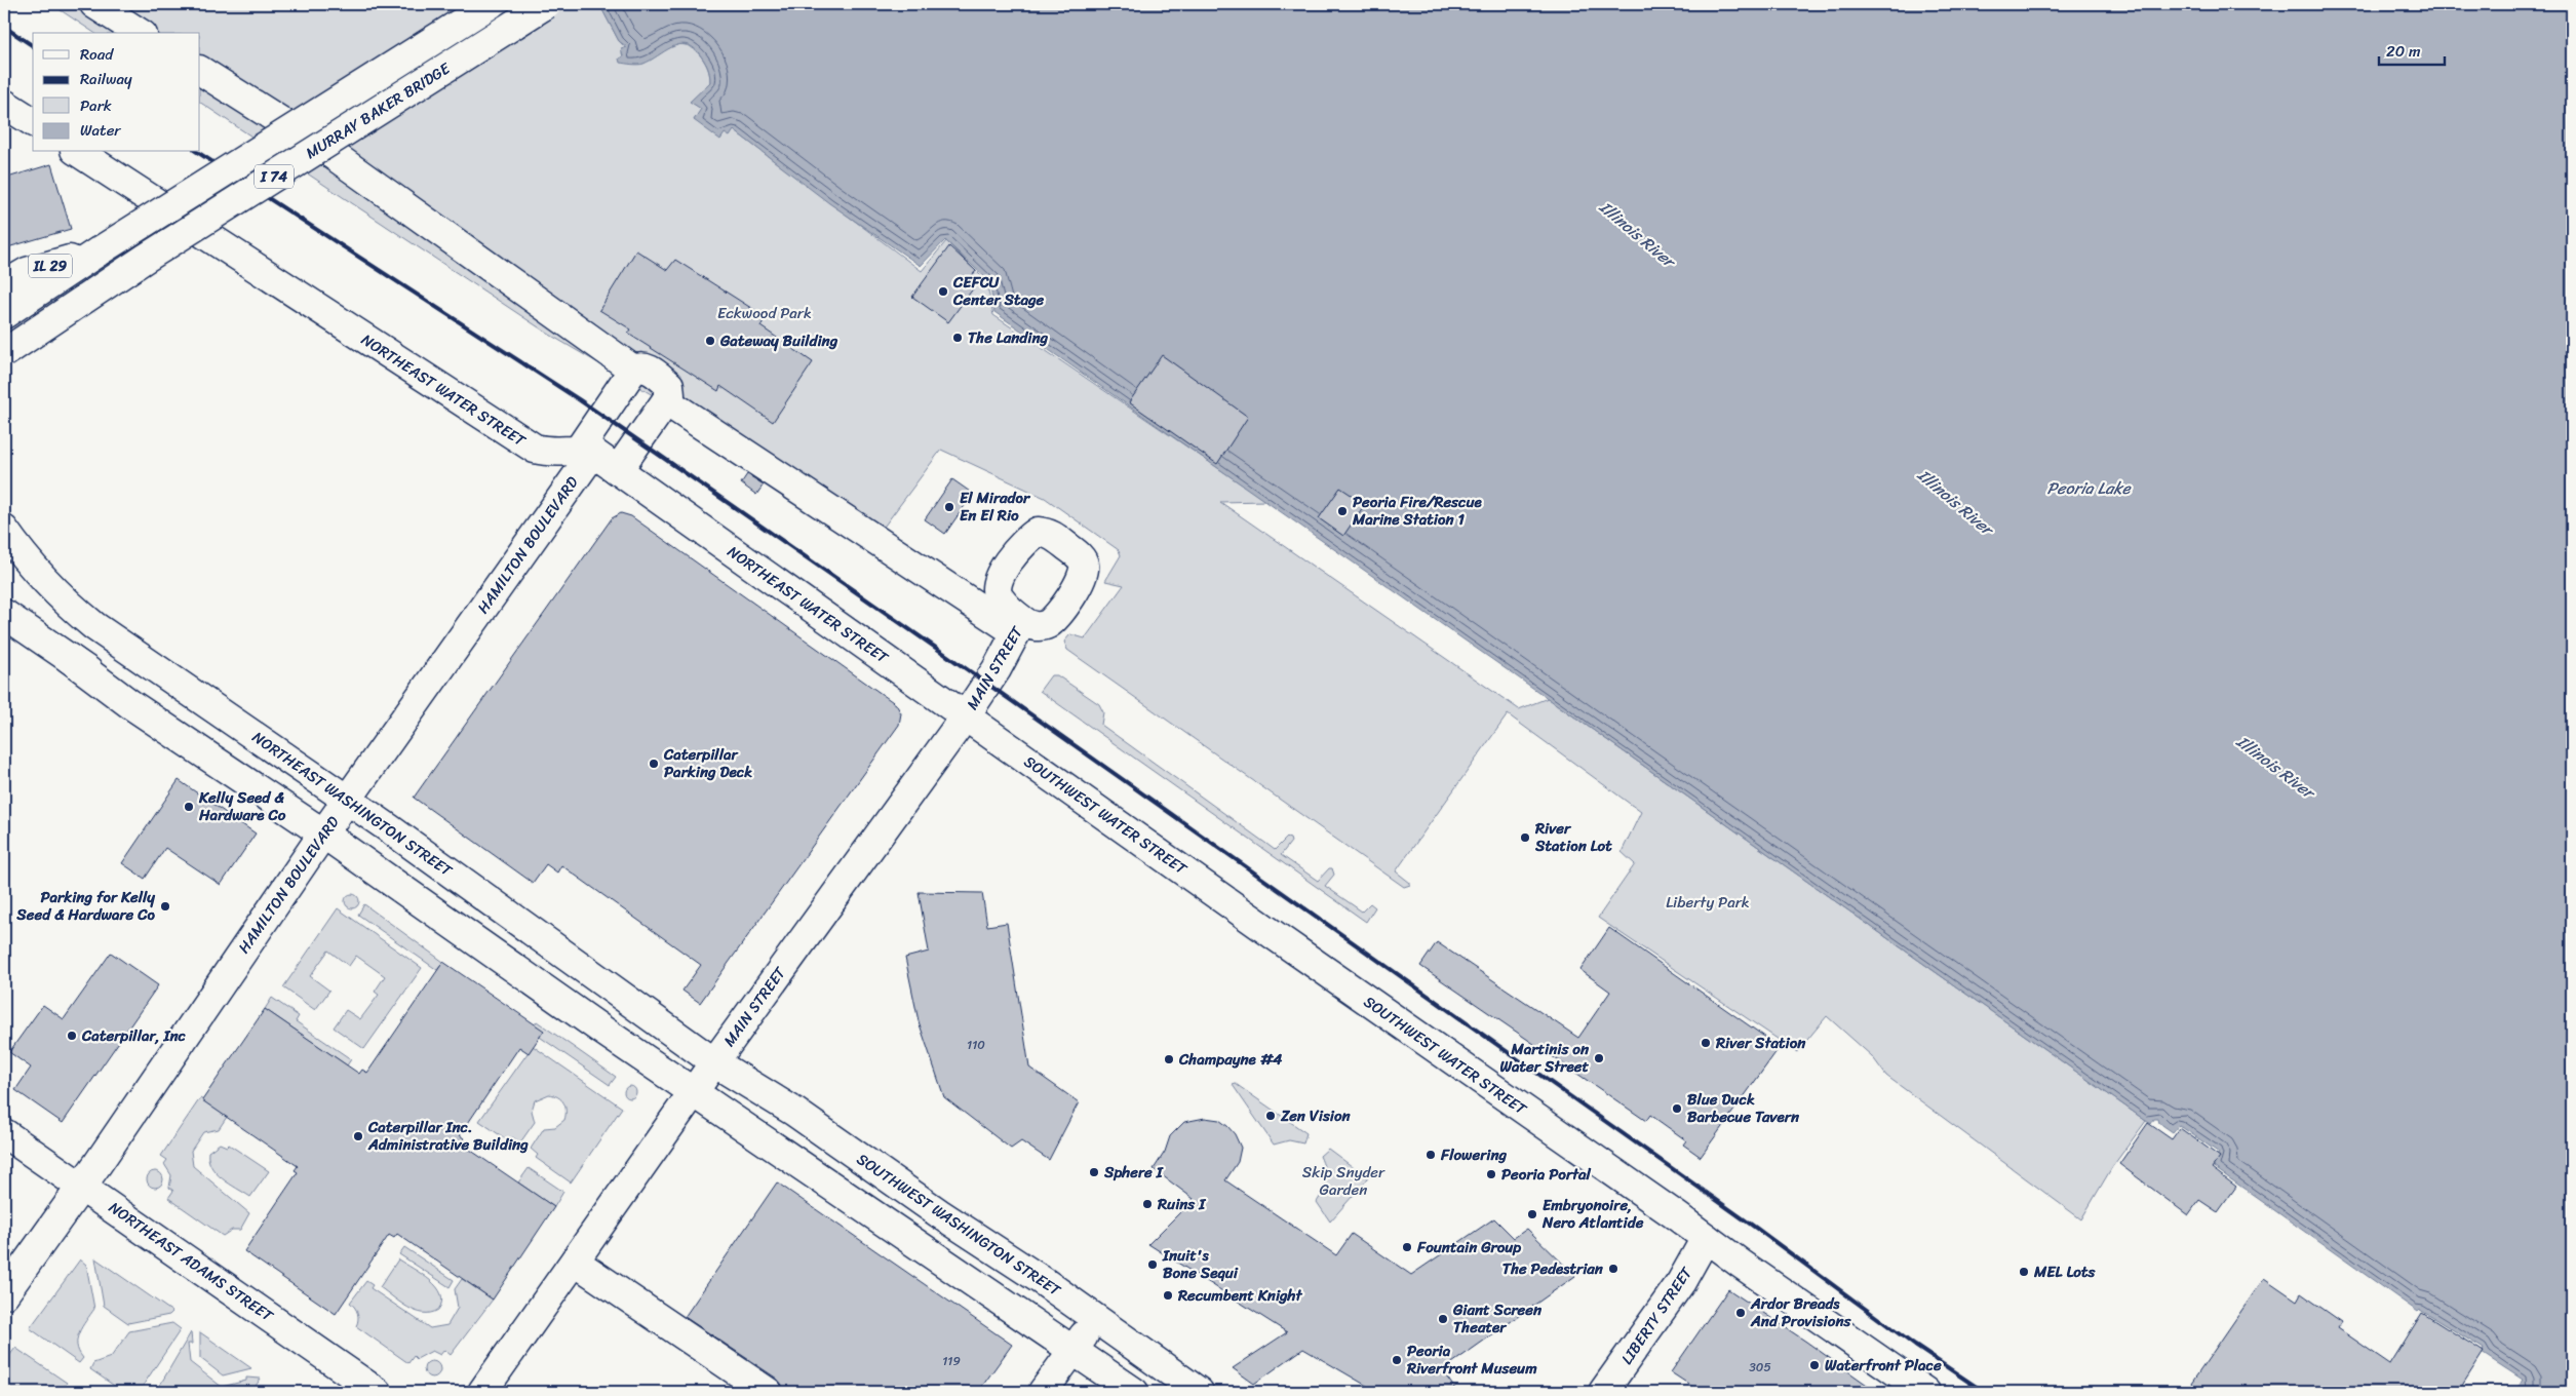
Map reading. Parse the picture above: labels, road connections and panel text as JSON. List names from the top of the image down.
{
  "streets": {
    "main road": [
      "MURRAY BAKER BRIDGE",
      "I 74",
      "IL 29",
      "NORTHEAST WATER STREET",
      "HAMILTON BOULEVARD",
      "MAIN STREET",
      "NORTHEAST WASHINGTON STREET",
      "SOUTHWEST WATER STREET",
      "SOUTHWEST WASHINGTON STREET",
      "NORTHEAST ADAMS STREET",
      "LIBERTY STREET"
    ]
  },
  "crossings": [
    ["MURRAY BAKER BRIDGE", "IL 29"],
    ["NORTHEAST WATER STREET", "HAMILTON BOULEVARD"],
    ["NORTHEAST WATER STREET", "MAIN STREET"],
    ["NORTHEAST WATER STREET", "SOUTHWEST WATER STREET"],
    ["HAMILTON BOULEVARD", "NORTHEAST WASHINGTON STREET"],
    ["HAMILTON BOULEVARD", "NORTHEAST ADAMS STREET"],
    ["MAIN STREET", "NORTHEAST WASHINGTON STREET"],
    ["MAIN STREET", "SOUTHWEST WATER STREET"],
    ["MAIN STREET", "SOUTHWEST WASHINGTON STREET"],
    ["NORTHEAST WASHINGTON STREET", "SOUTHWEST WASHINGTON STREET"],
    ["SOUTHWEST WATER STREET", "LIBERTY STREET"]
  ],
  "water": ["Illinois River", "Peoria Lake"],
  "parks": ["Eckwood Park", "Liberty Park", "Skip Snyder Garden"],
  "places": [
    "CEFCU Center Stage",
    "The Landing",
    "Gateway Building",
    "El Mirador En El Rio",
    "Peoria Fire/Rescue Marine Station 1",
    "Caterpillar Parking Deck",
    "Kelly Seed & Hardware Co",
    "River Station Lot",
    "Parking for Kelly Seed & Hardware Co",
    "Caterpillar, Inc",
    "River Station",
    "Martinis on Water Street",
    "Champayne #4",
    "Blue Duck Barbecue Tavern",
    "Zen Vision",
    "Caterpillar Inc. Administrative Building",
    "Flowering",
    "Sphere I",
    "Peoria Portal",
    "Ruins I",
    "Embryonoire, Nero Atlantide",
    "Fountain Group",
    "Inuit's Bone Sequi",
    "The Pedestrian",
    "MEL Lots",
    "Recumbent Knight",
    "Ardor Breads And Provisions",
    "Giant Screen Theater",
    "Peoria Riverfront Museum",
    "Waterfront Place"
  ],
  "house_numbers": ["110", "119", "305"],
  "legend": [
    "Road",
    "Railway",
    "Park",
    "Water"
  ],
  "scale_bar": "20 m"
}
